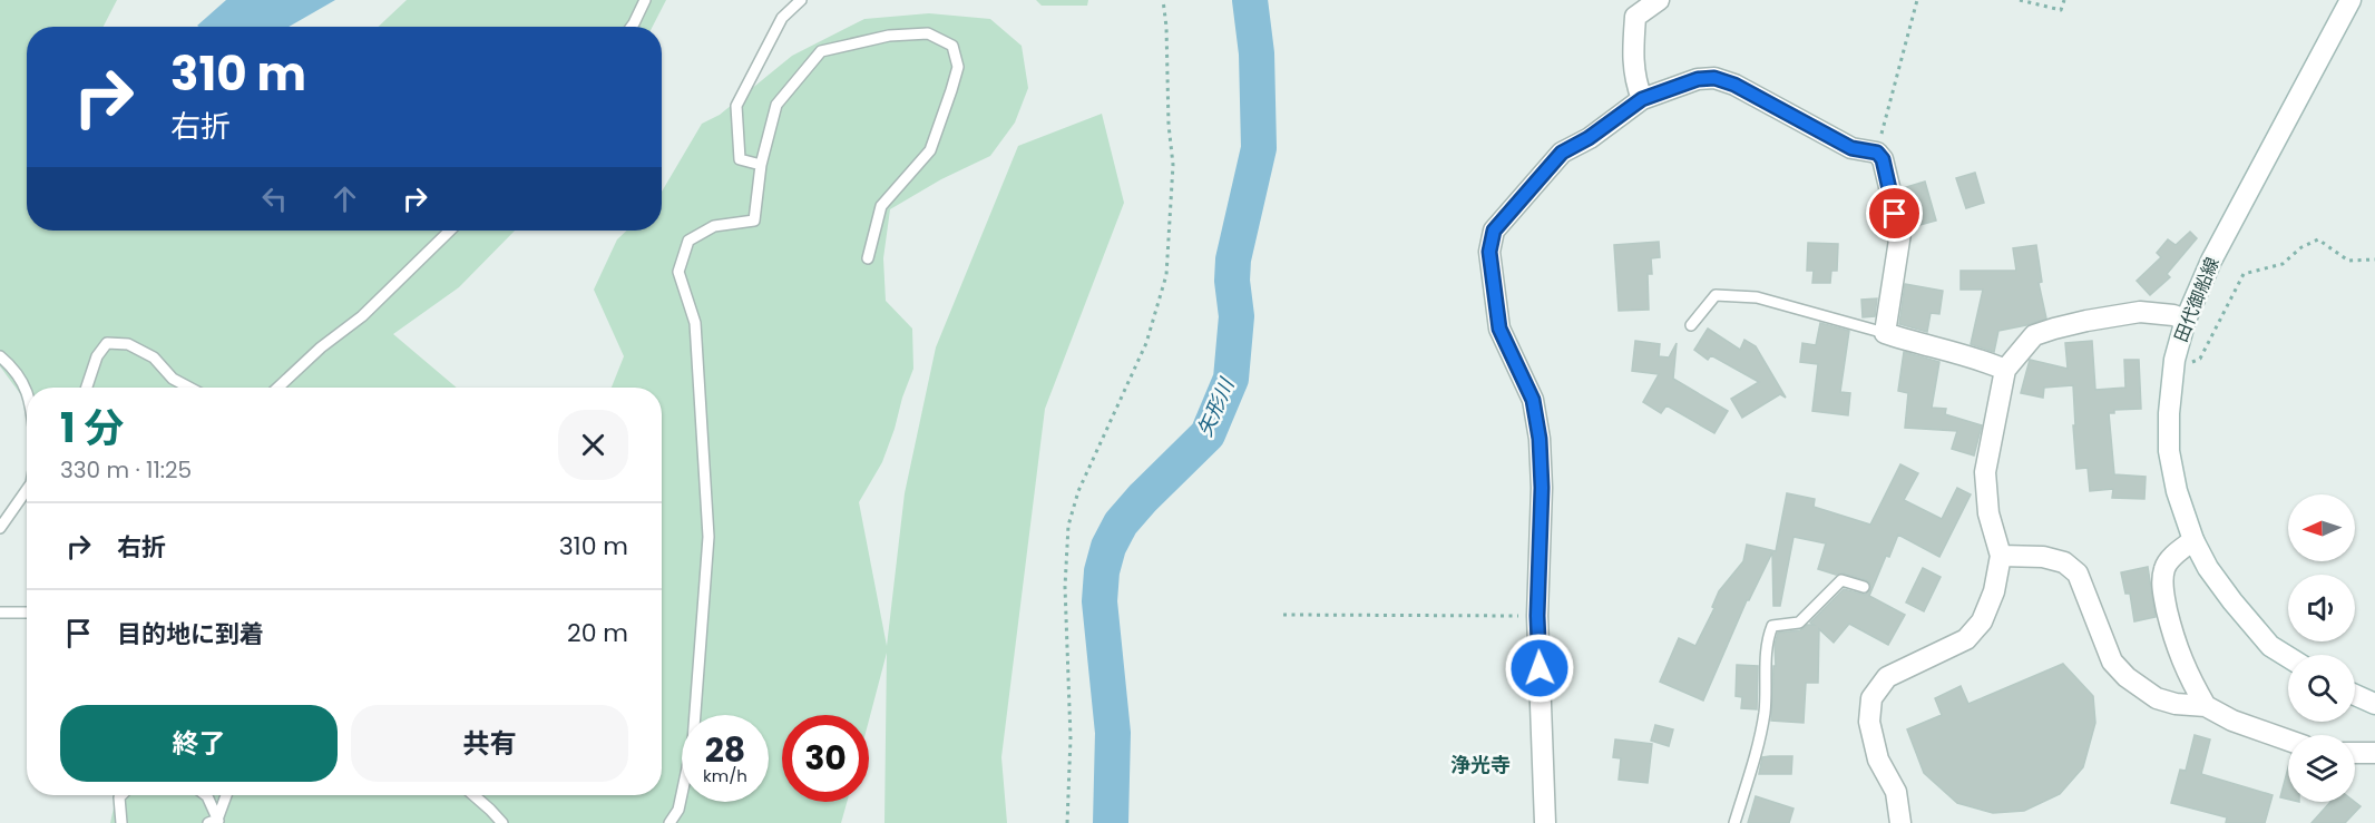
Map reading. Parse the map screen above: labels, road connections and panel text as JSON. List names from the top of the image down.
{
  "streets": {
    "street": ["田代御船線"]
  },
  "districts": ["浄光寺"],
  "water": ["矢形川"],
  "north": "left",
  "page": {
    "turn": ["310 m", "右折"],
    "heading": ["1 分", "330 m · 11:25"],
    "list": [
      {
        "name": "右折",
        "value": "310 m"
      },
      {
        "name": "目的地に到着",
        "value": "20 m"
      }
    ],
    "buttons": ["終了", "共有"],
    "speed": "28 km/h",
    "limit": "30"
  }
}
